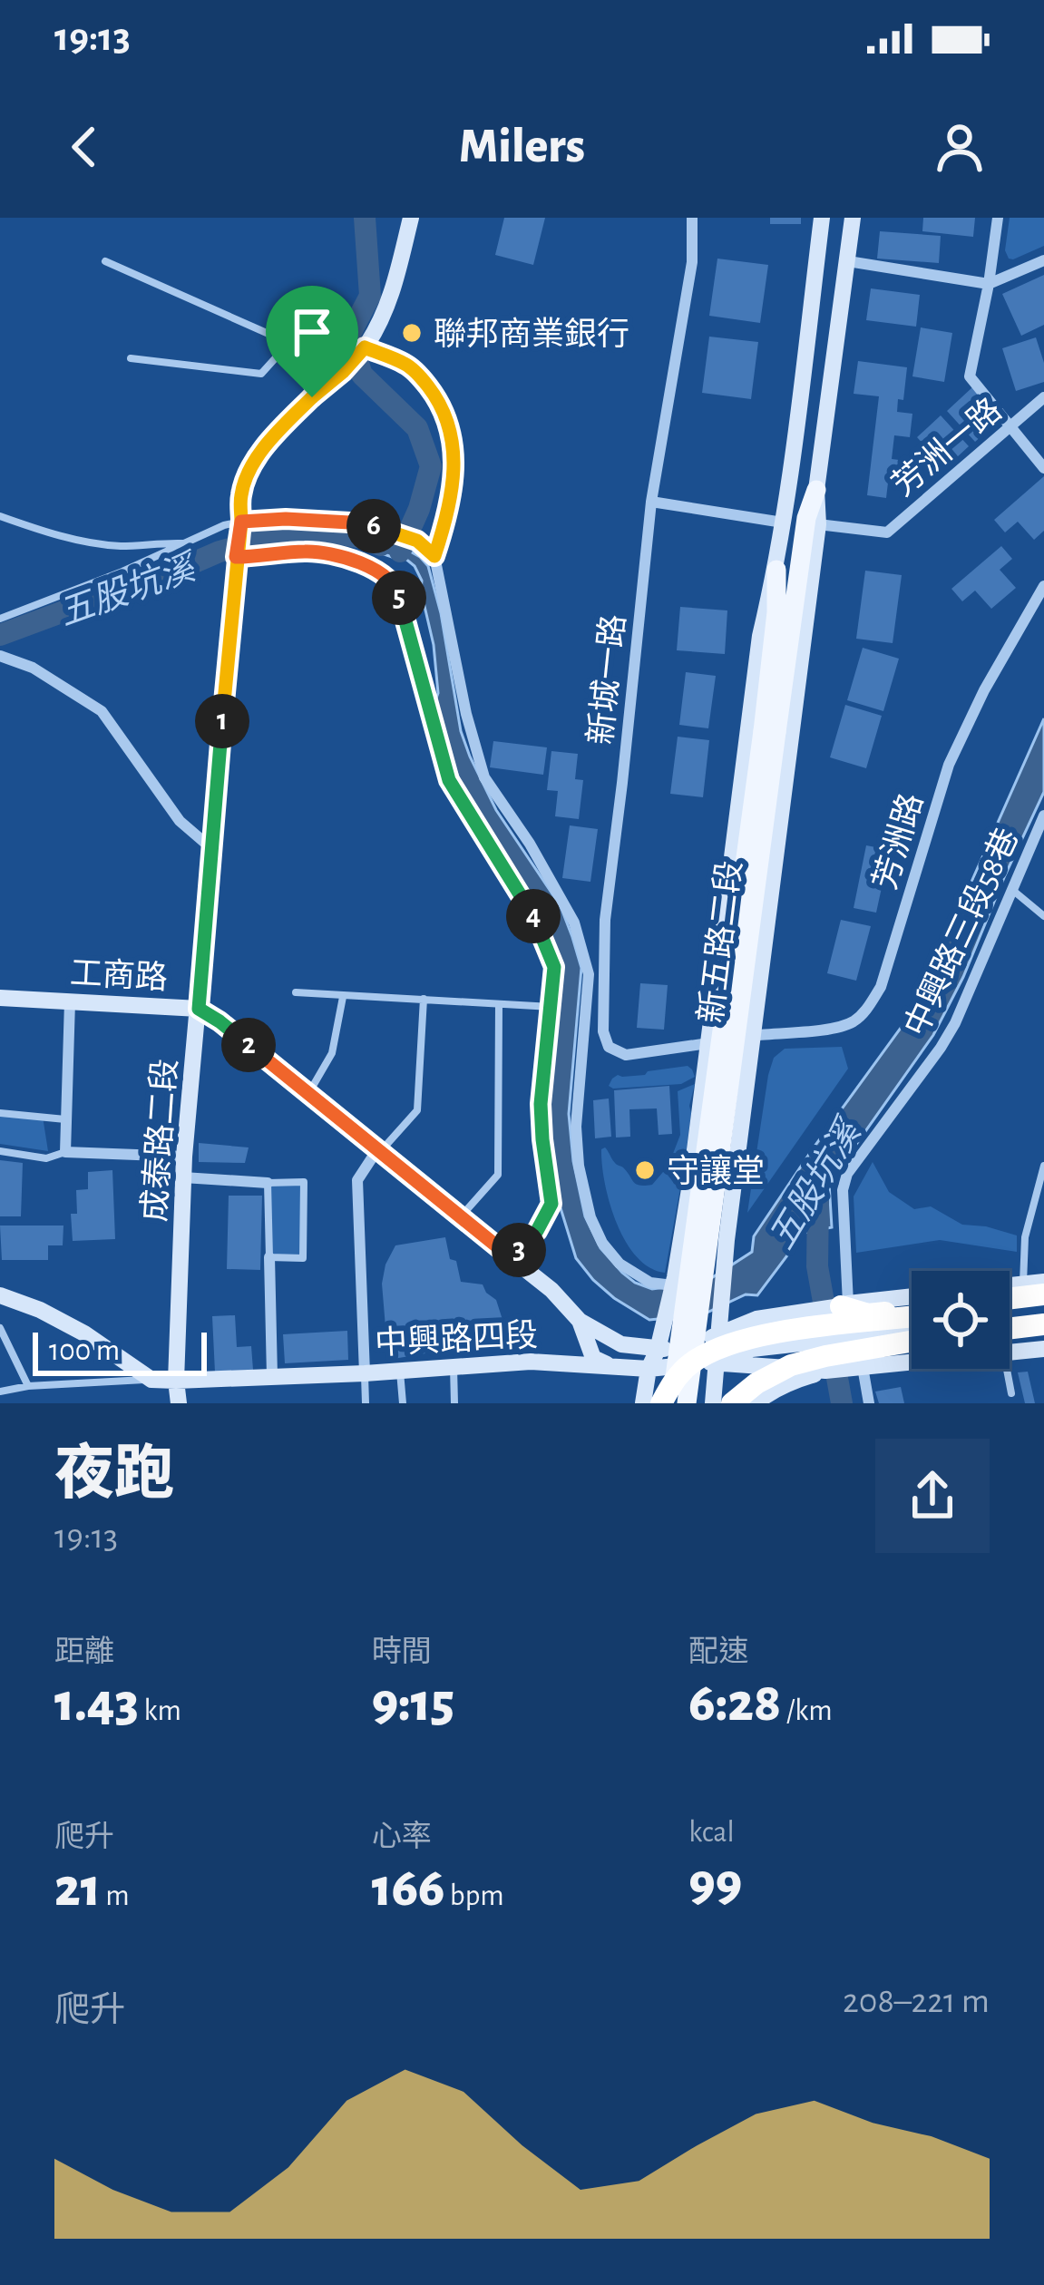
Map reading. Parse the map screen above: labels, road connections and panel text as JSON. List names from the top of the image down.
{
  "streets": {
    "main road": [
      "新五路二段",
      "工商路",
      "成泰路二段",
      "中興路四段"
    ],
    "street": [
      "芳洲一路",
      "新城一路",
      "芳洲路",
      "中興路三段58巷"
    ]
  },
  "crossings": [
    ["芳洲一路", "新五路二段"],
    ["新城一路", "新五路二段"],
    ["芳洲路", "新五路二段"],
    ["新五路二段", "工商路"],
    ["新五路二段", "中興路四段"],
    ["工商路", "成泰路二段"],
    ["工商路", "中興路四段"],
    ["成泰路二段", "中興路四段"]
  ],
  "water": ["五股坑溪"],
  "places": ["聯邦商業銀行", "守讓堂"],
  "scale_bar": "100 m",
  "page": {
    "status": "19:13",
    "header": "Milers",
    "pins": [
      "6",
      "5",
      "1",
      "4",
      "2",
      "3"
    ],
    "scale": "100 m",
    "heading": ["夜跑", "19:13"],
    "stats": [
      ["距離", "1.43 km"],
      ["時間", "9:15"],
      ["配速", "6:28 /km"],
      ["爬升", "21 m"],
      ["心率", "166 bpm"],
      ["kcal", "99"]
    ],
    "chart": ["爬升", "208–221 m"]
  }
}
